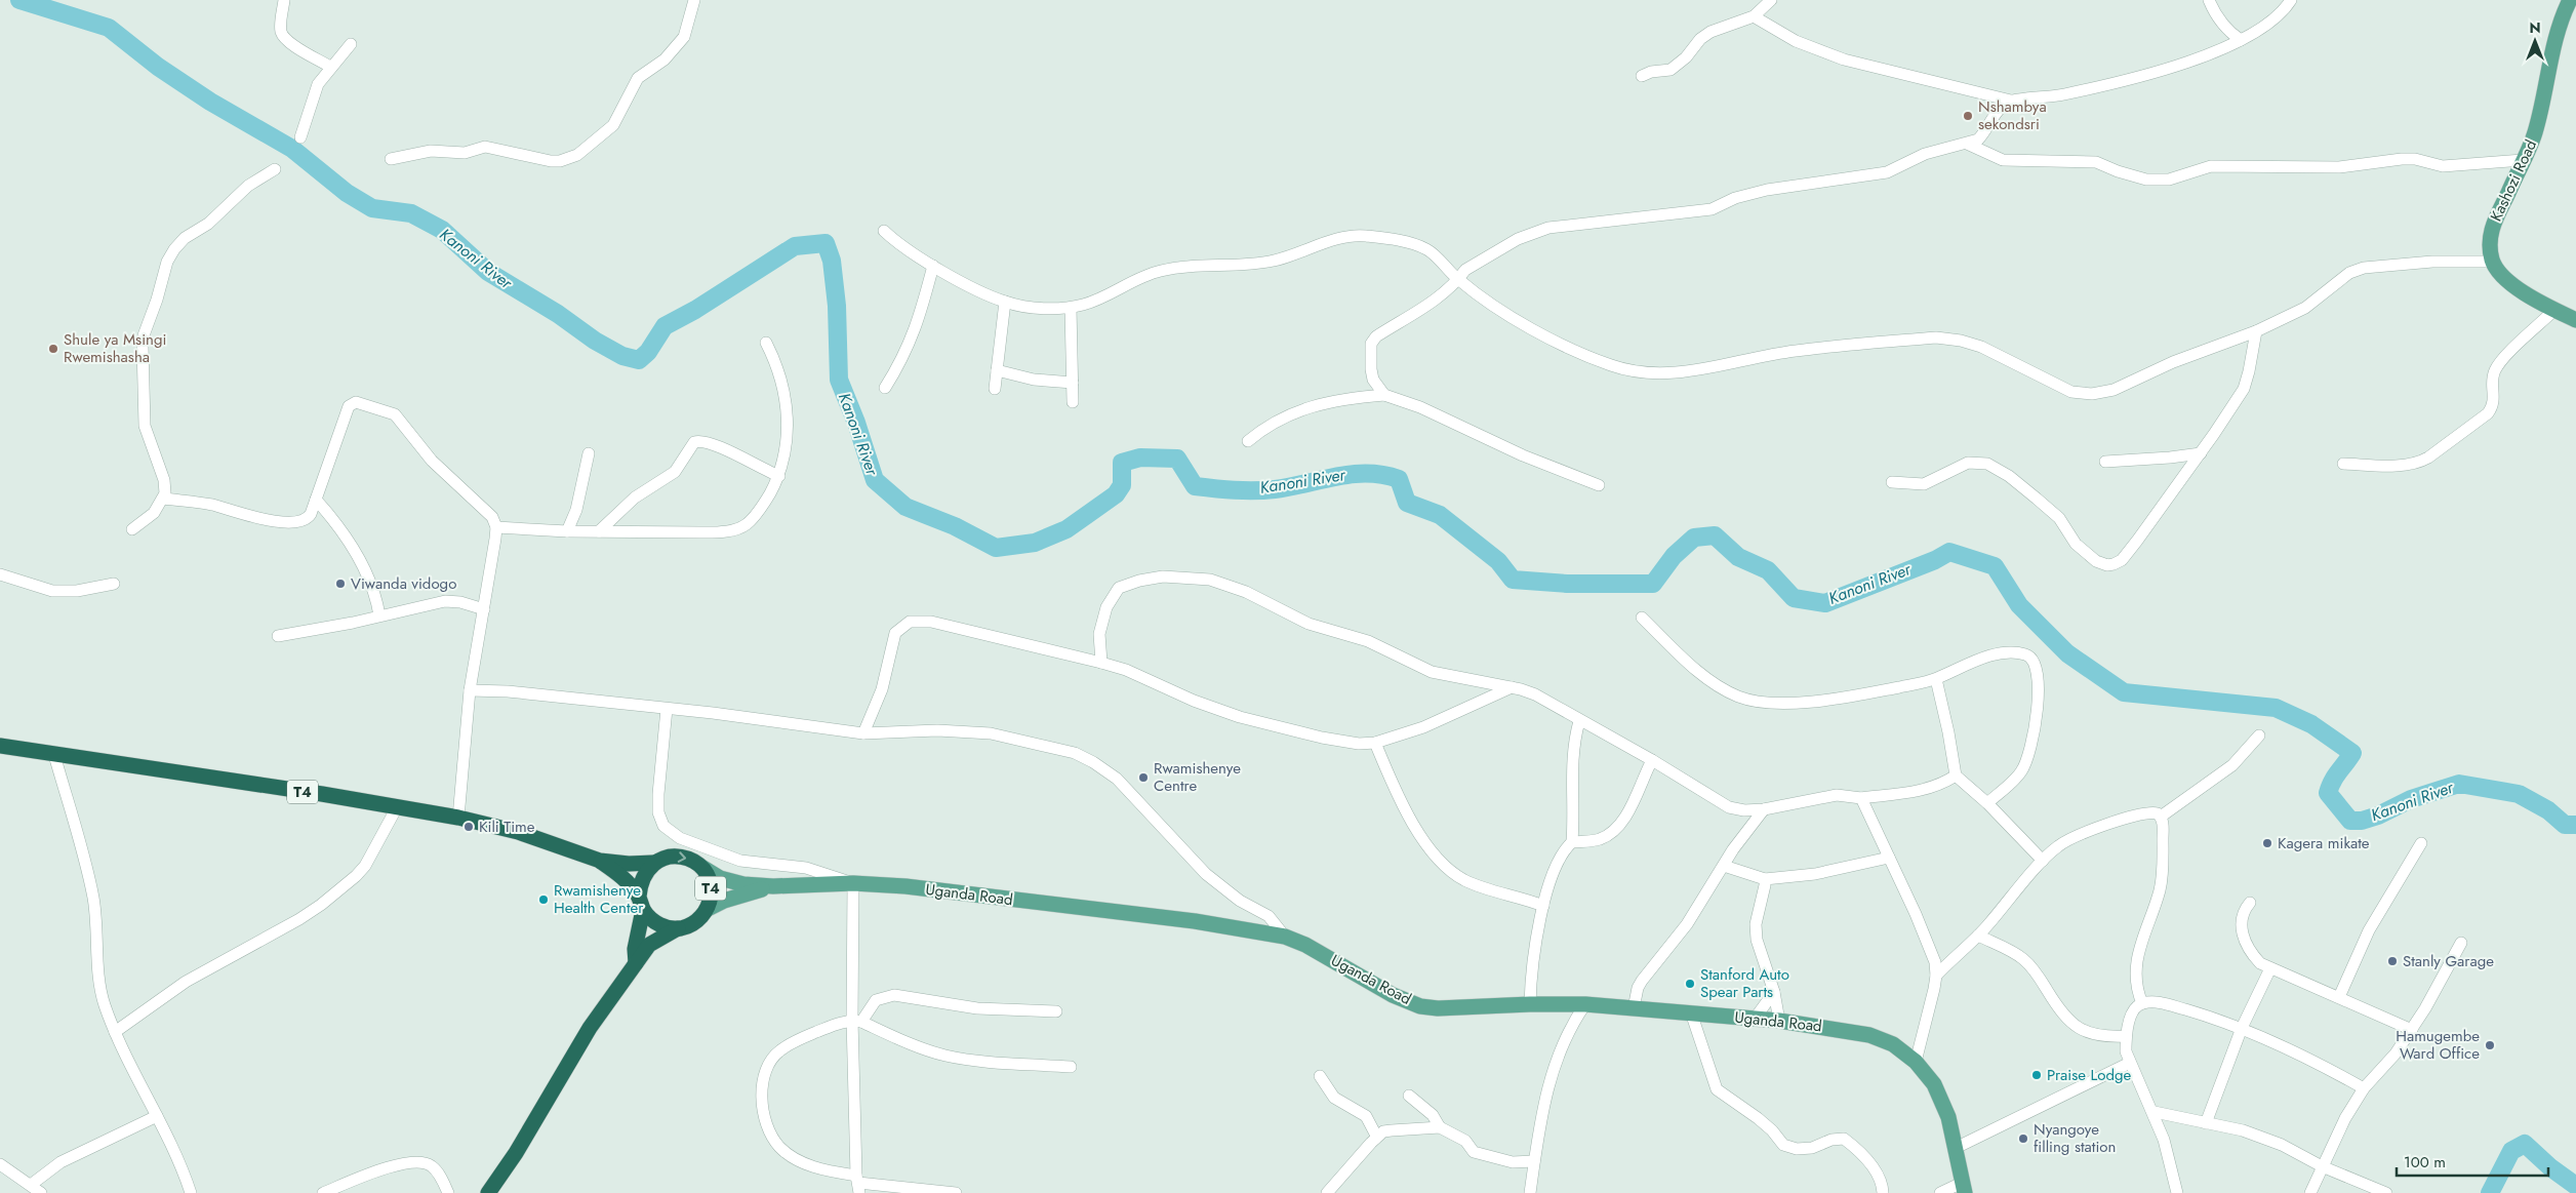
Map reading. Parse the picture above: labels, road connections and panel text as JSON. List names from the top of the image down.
{
  "streets": {
    "highway": ["T4"],
    "main road": ["Kashozi Road", "Uganda Road"]
  },
  "crossings": [
    ["T4", "Uganda Road"]
  ],
  "water": ["Kanoni River"],
  "places": [
    "Nshambya sekondsri",
    "Shule ya Msingi Rwemishasha",
    "Viwanda vidogo",
    "Rwamishenye Centre",
    "Kili Time",
    "Kagera mikate",
    "Rwamishenye Health Center",
    "Stanly Garage",
    "Stanford Auto Spear Parts",
    "Hamugembe Ward Office",
    "Praise Lodge",
    "Nyangoye filling station"
  ],
  "scale_bar": "100 m",
  "north": "top"
}
